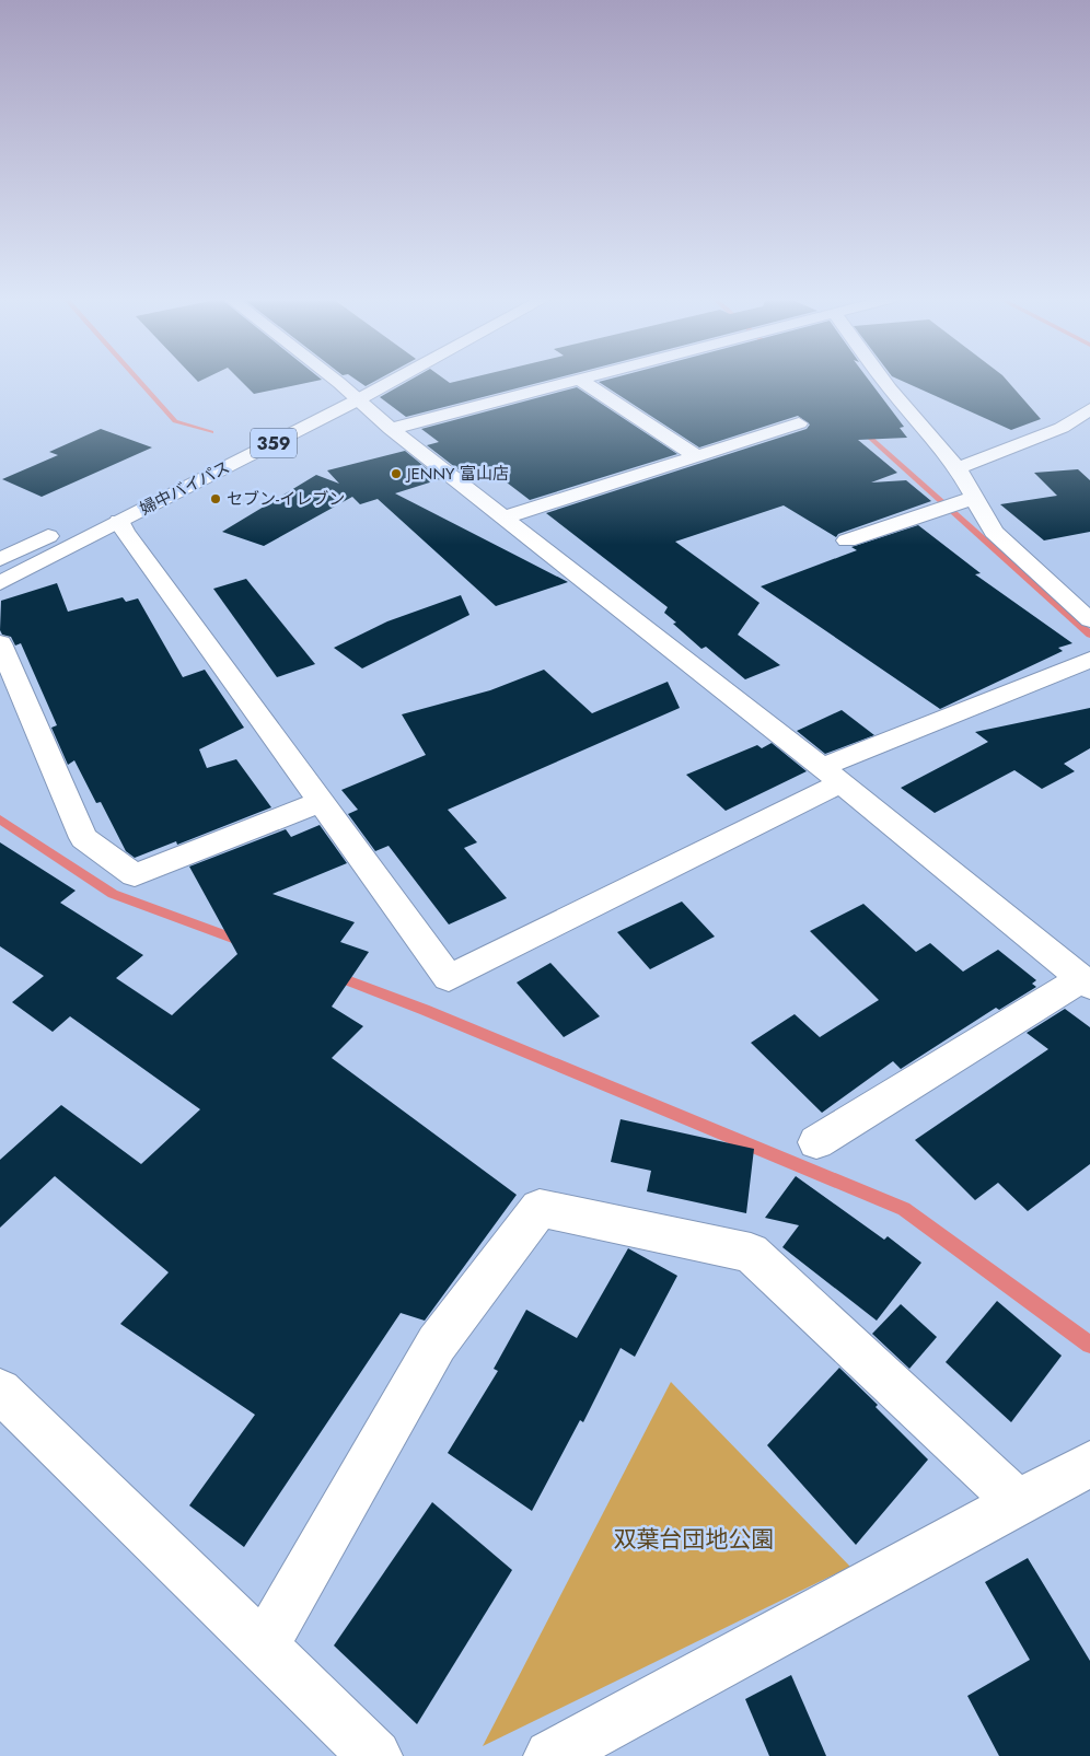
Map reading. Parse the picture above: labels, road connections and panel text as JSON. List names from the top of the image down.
{
  "streets": {
    "main road": ["359", "婦中バイパス"]
  },
  "parks": ["双葉台団地公園"],
  "places": ["JENNY 富山店", "セブン-イレブン"]
}
